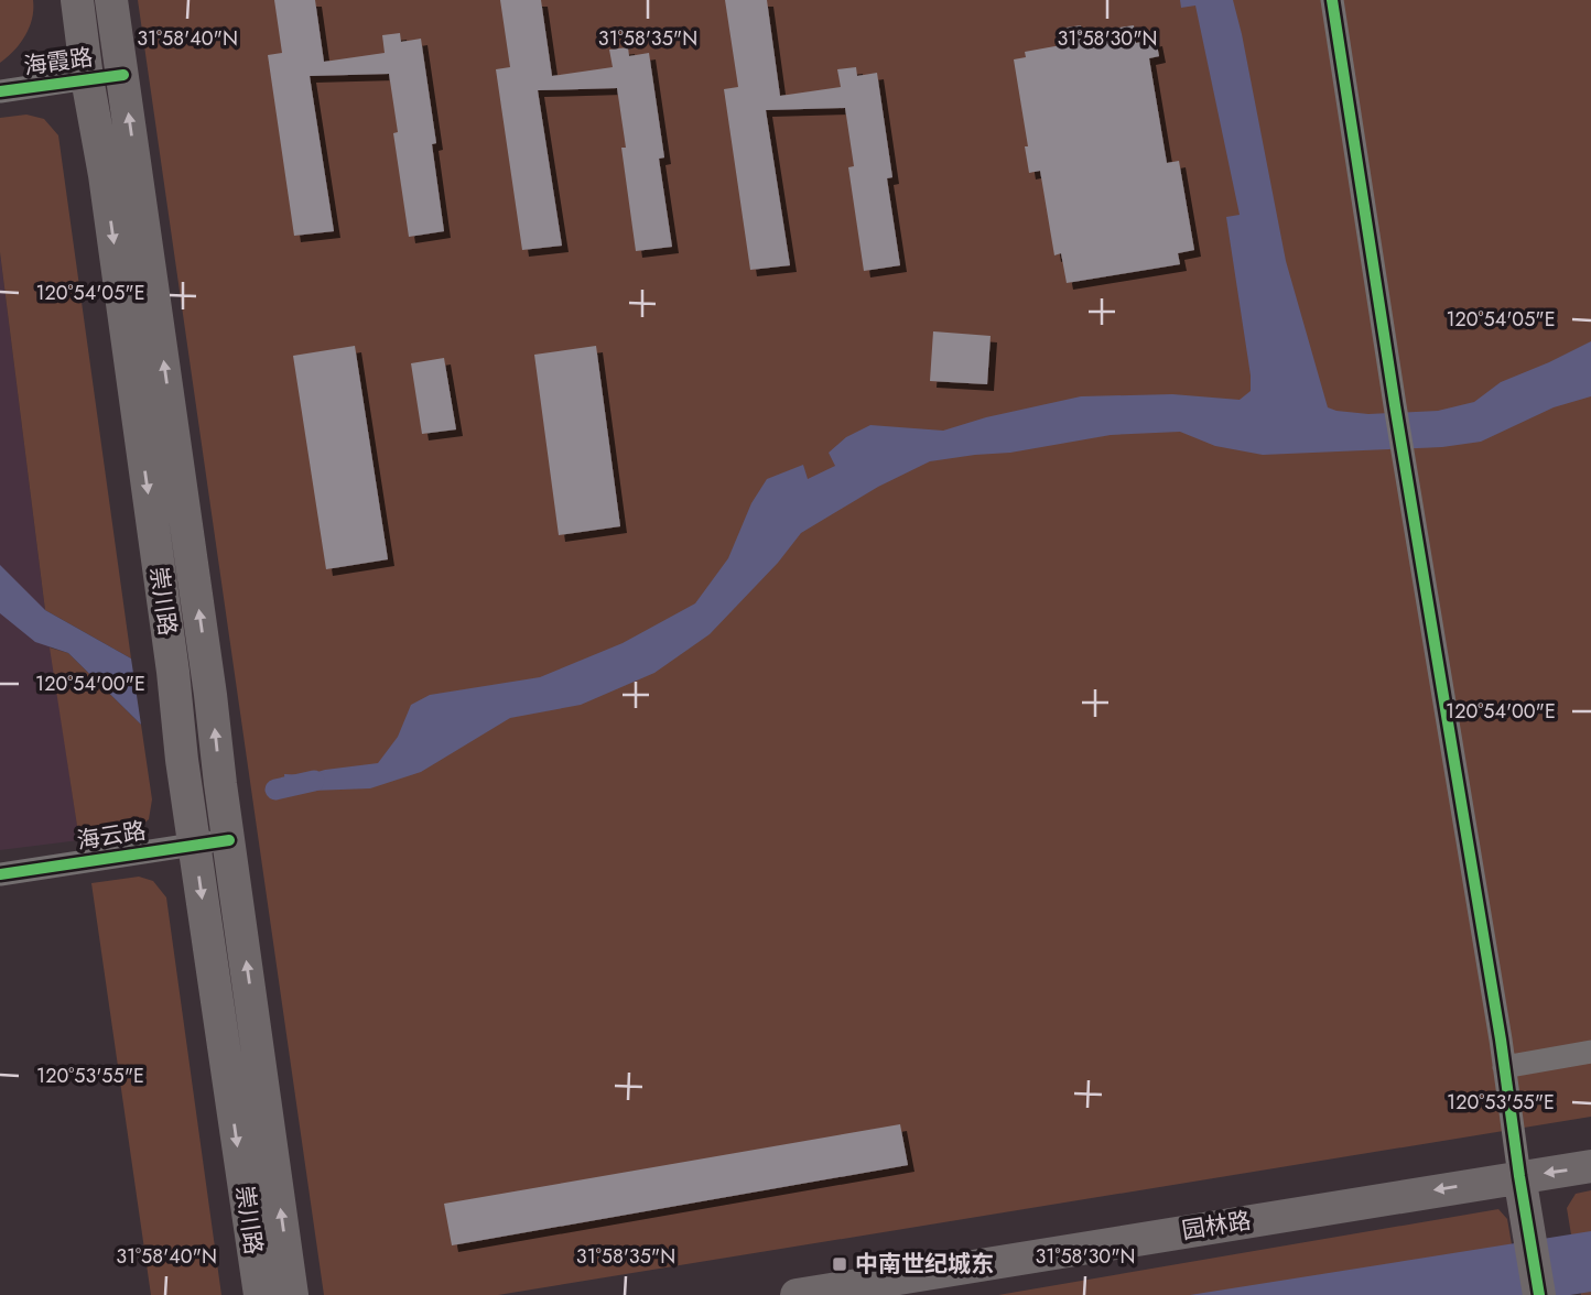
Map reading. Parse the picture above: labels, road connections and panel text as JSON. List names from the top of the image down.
{
  "streets": {
    "main road": ["海霞路", "崇川路", "园林路"],
    "street": ["海云路"]
  },
  "crossings": [
    ["海霞路", "崇川路"],
    ["崇川路", "海云路"]
  ],
  "one_way": ["园林路"],
  "places": {
    "transit": ["中南世纪城东"]
  },
  "coordinates": [
    "31°58'40\"N",
    "31°58'35\"N",
    "31°58'30\"N",
    "120°54'05\"E",
    "120°54'00\"E",
    "120°53'55\"E"
  ]
}
